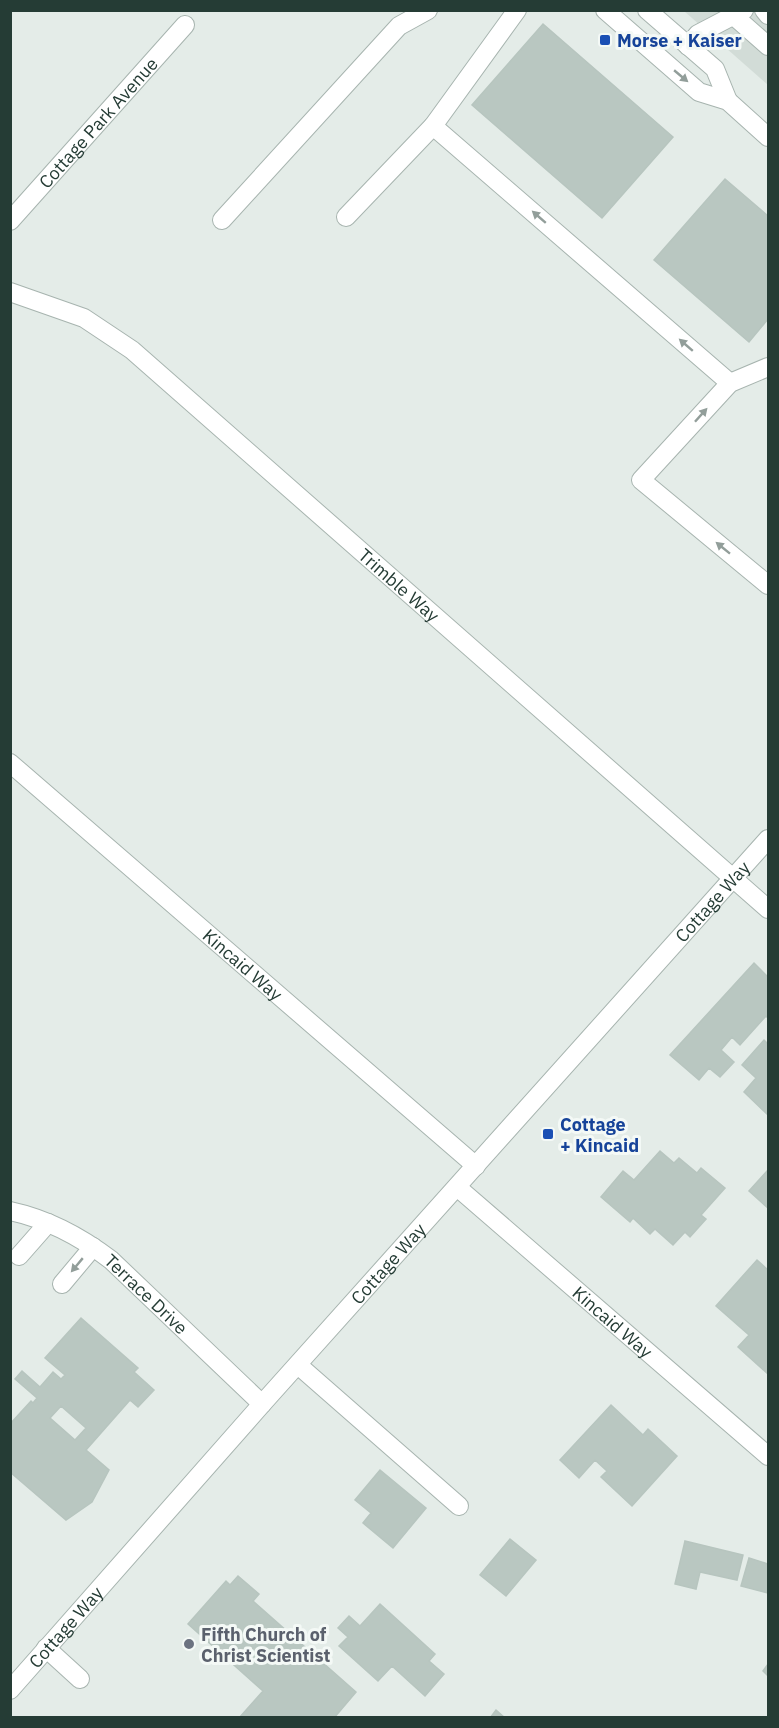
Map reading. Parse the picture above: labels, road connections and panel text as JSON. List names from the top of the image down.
{
  "streets": {
    "street": [
      "Cottage Park Avenue",
      "Trimble Way",
      "Cottage Way",
      "Kincaid Way",
      "Terrace Drive"
    ]
  },
  "crossings": [
    ["Trimble Way", "Cottage Way"],
    ["Cottage Way", "Kincaid Way"],
    ["Cottage Way", "Terrace Drive"]
  ],
  "places": {
    "transit": ["Morse + Kaiser", "Cottage + Kincaid"],
    "other": ["Fifth Church of Christ Scientist"]
  }
}
